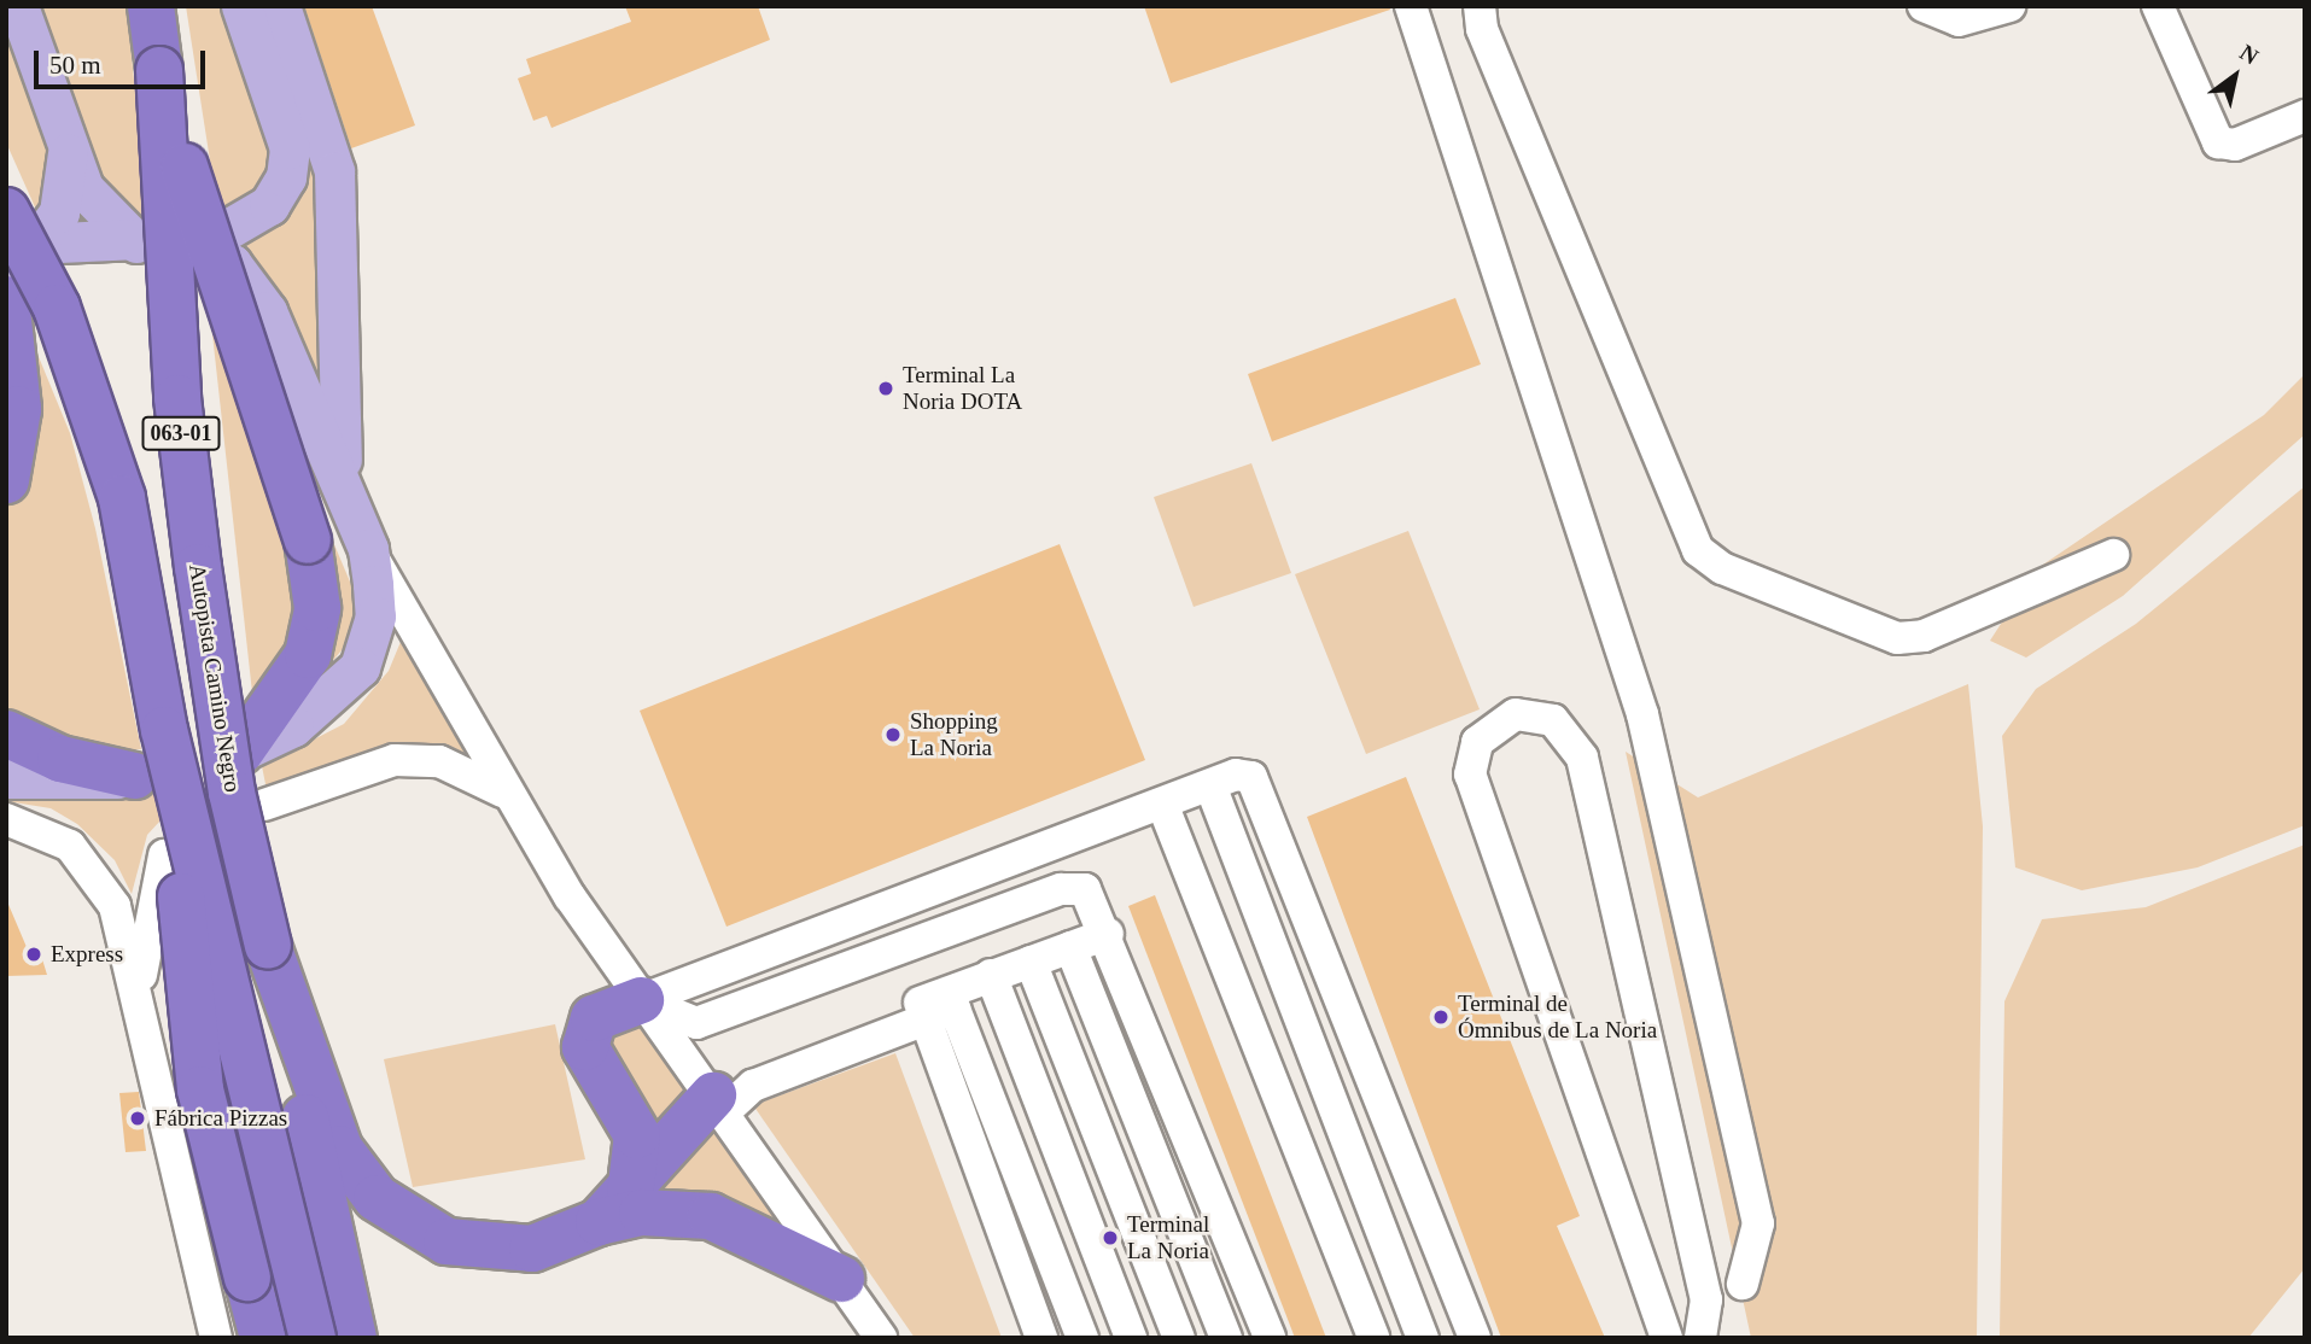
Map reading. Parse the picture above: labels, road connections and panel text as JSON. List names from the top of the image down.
{
  "streets": {
    "highway": ["063-01", "Autopista Camino Negro"]
  },
  "places": [
    "Terminal La Noria DOTA",
    "Shopping La Noria",
    "Express",
    "Terminal de Ómnibus de La Noria",
    "Fábrica Pizzas",
    "Terminal La Noria"
  ],
  "scale_bar": "50 m",
  "north": "top right"
}
